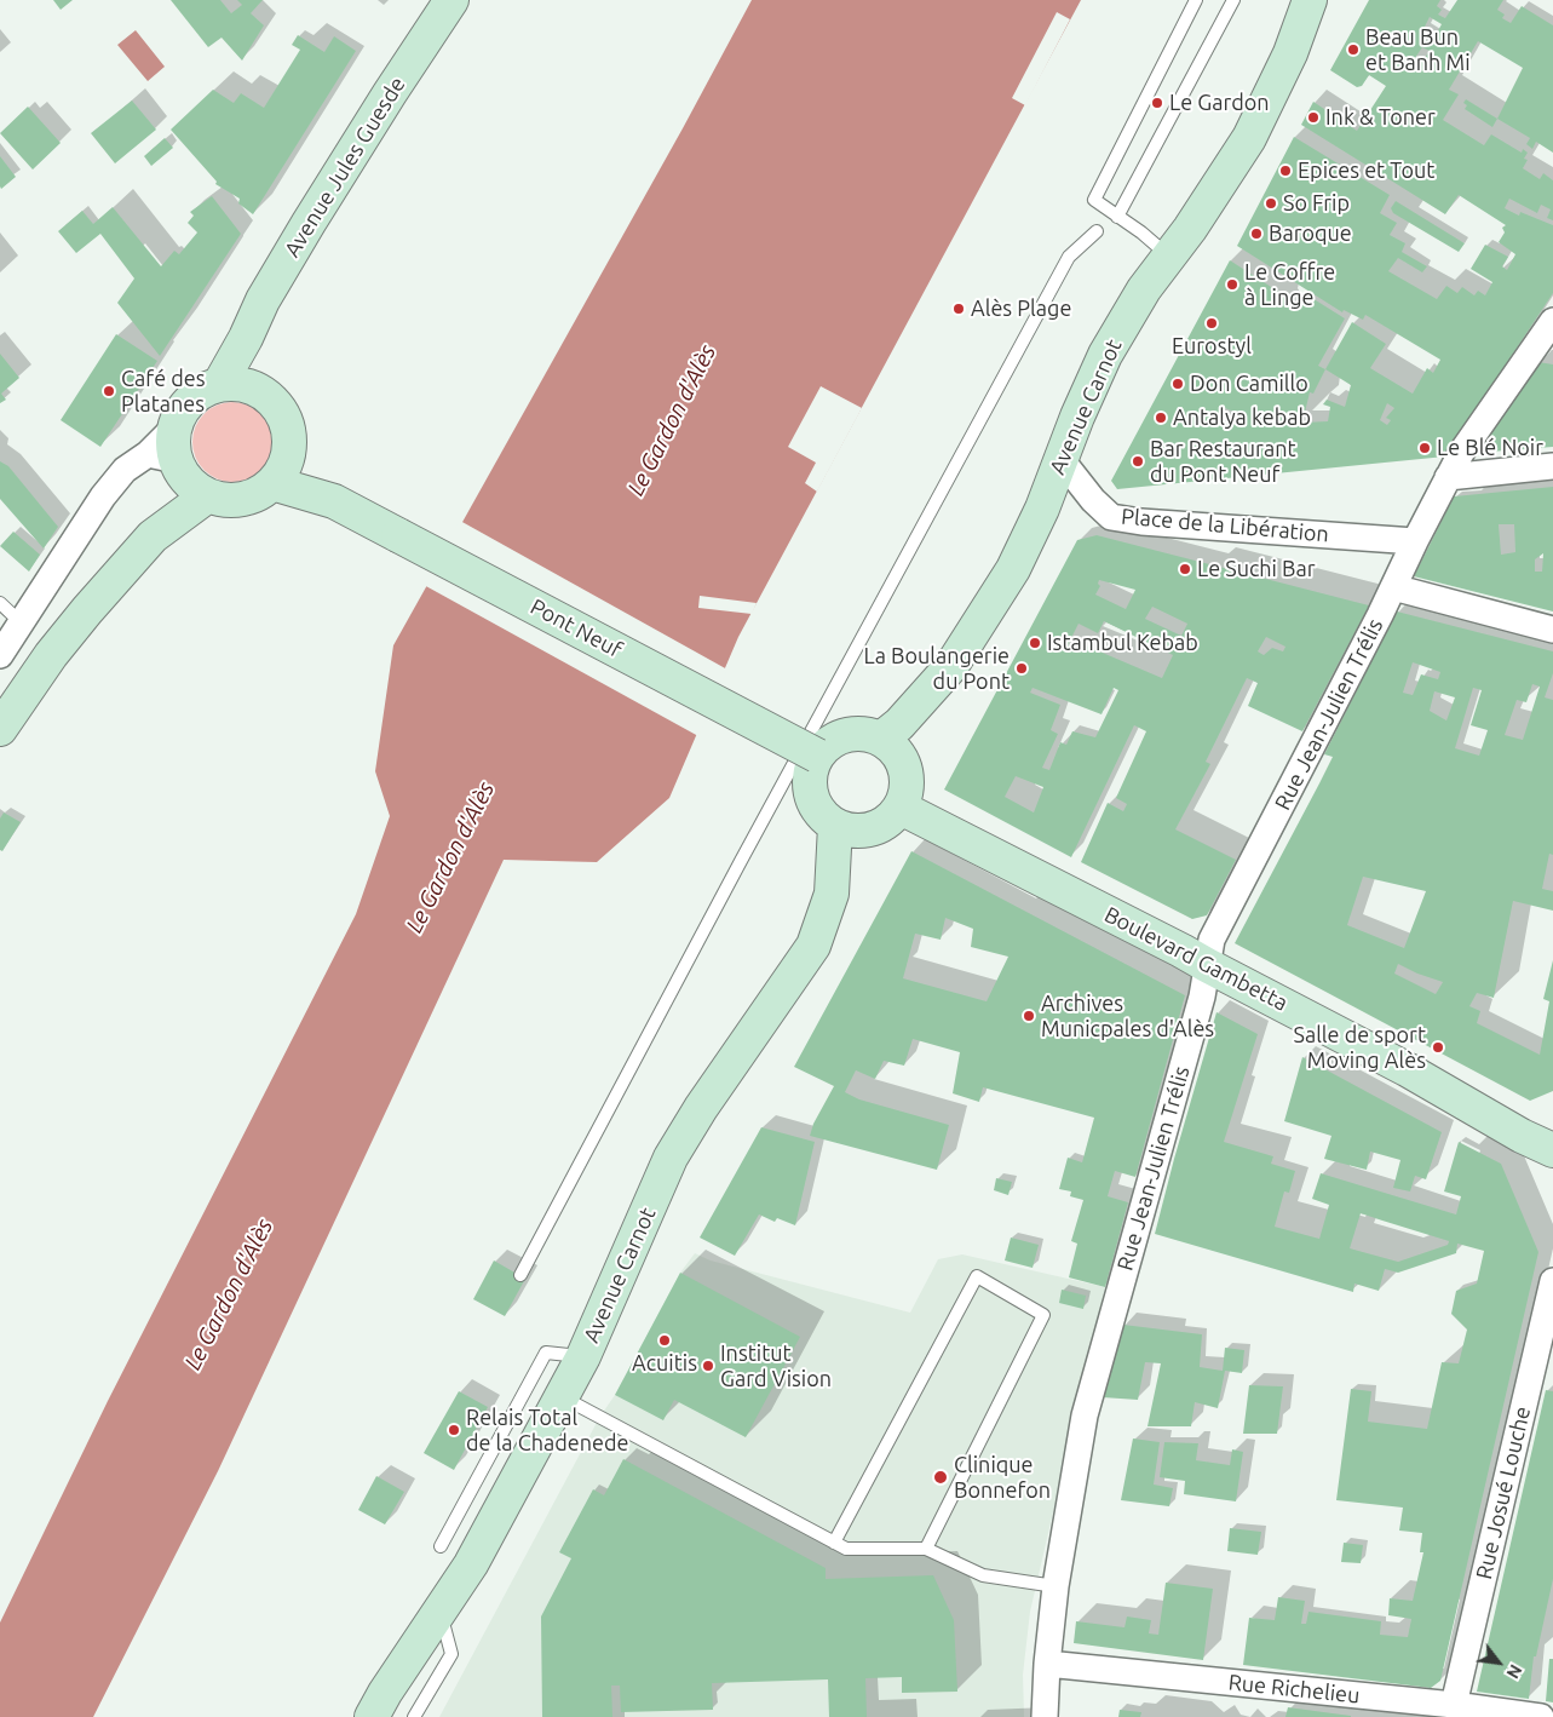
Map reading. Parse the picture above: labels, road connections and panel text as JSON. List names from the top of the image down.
{
  "streets": {
    "main road": [
      "Avenue Jules Guesde",
      "Avenue Carnot",
      "Pont Neuf",
      "Boulevard Gambetta"
    ],
    "street": [
      "Place de la Libération",
      "Rue Jean-Julien Trélis",
      "Rue Josué Louche",
      "Rue Richelieu"
    ]
  },
  "crossings": [
    ["Avenue Jules Guesde", "Pont Neuf"],
    ["Avenue Carnot", "Place de la Libération"],
    ["Avenue Carnot", "Pont Neuf"],
    ["Avenue Carnot", "Boulevard Gambetta"],
    ["Place de la Libération", "Rue Jean-Julien Trélis"],
    ["Pont Neuf", "Boulevard Gambetta"],
    ["Rue Jean-Julien Trélis", "Boulevard Gambetta"],
    ["Rue Jean-Julien Trélis", "Rue Richelieu"],
    ["Rue Josué Louche", "Rue Richelieu"]
  ],
  "water": ["Le Gardon d'Alès"],
  "places": [
    "Beau Bun et Banh Mi",
    "Le Gardon",
    "Ink & Toner",
    "Epices et Tout",
    "So Frip",
    "Baroque",
    "Le Coffre à Linge",
    "Alès Plage",
    "Eurostyl",
    "Don Camillo",
    "Café des Platanes",
    "Antalya kebab",
    "Le Blé Noir",
    "Bar Restaurant du Pont Neuf",
    "Le Suchi Bar",
    "Istambul Kebab",
    "La Boulangerie du Pont",
    "Archives Municpales d'Alès",
    "Salle de sport Moving Alès",
    "Acuitis",
    "Institut Gard Vision",
    "Relais Total de la Chadenede",
    "Clinique Bonnefon"
  ],
  "north": "bottom right"
}
